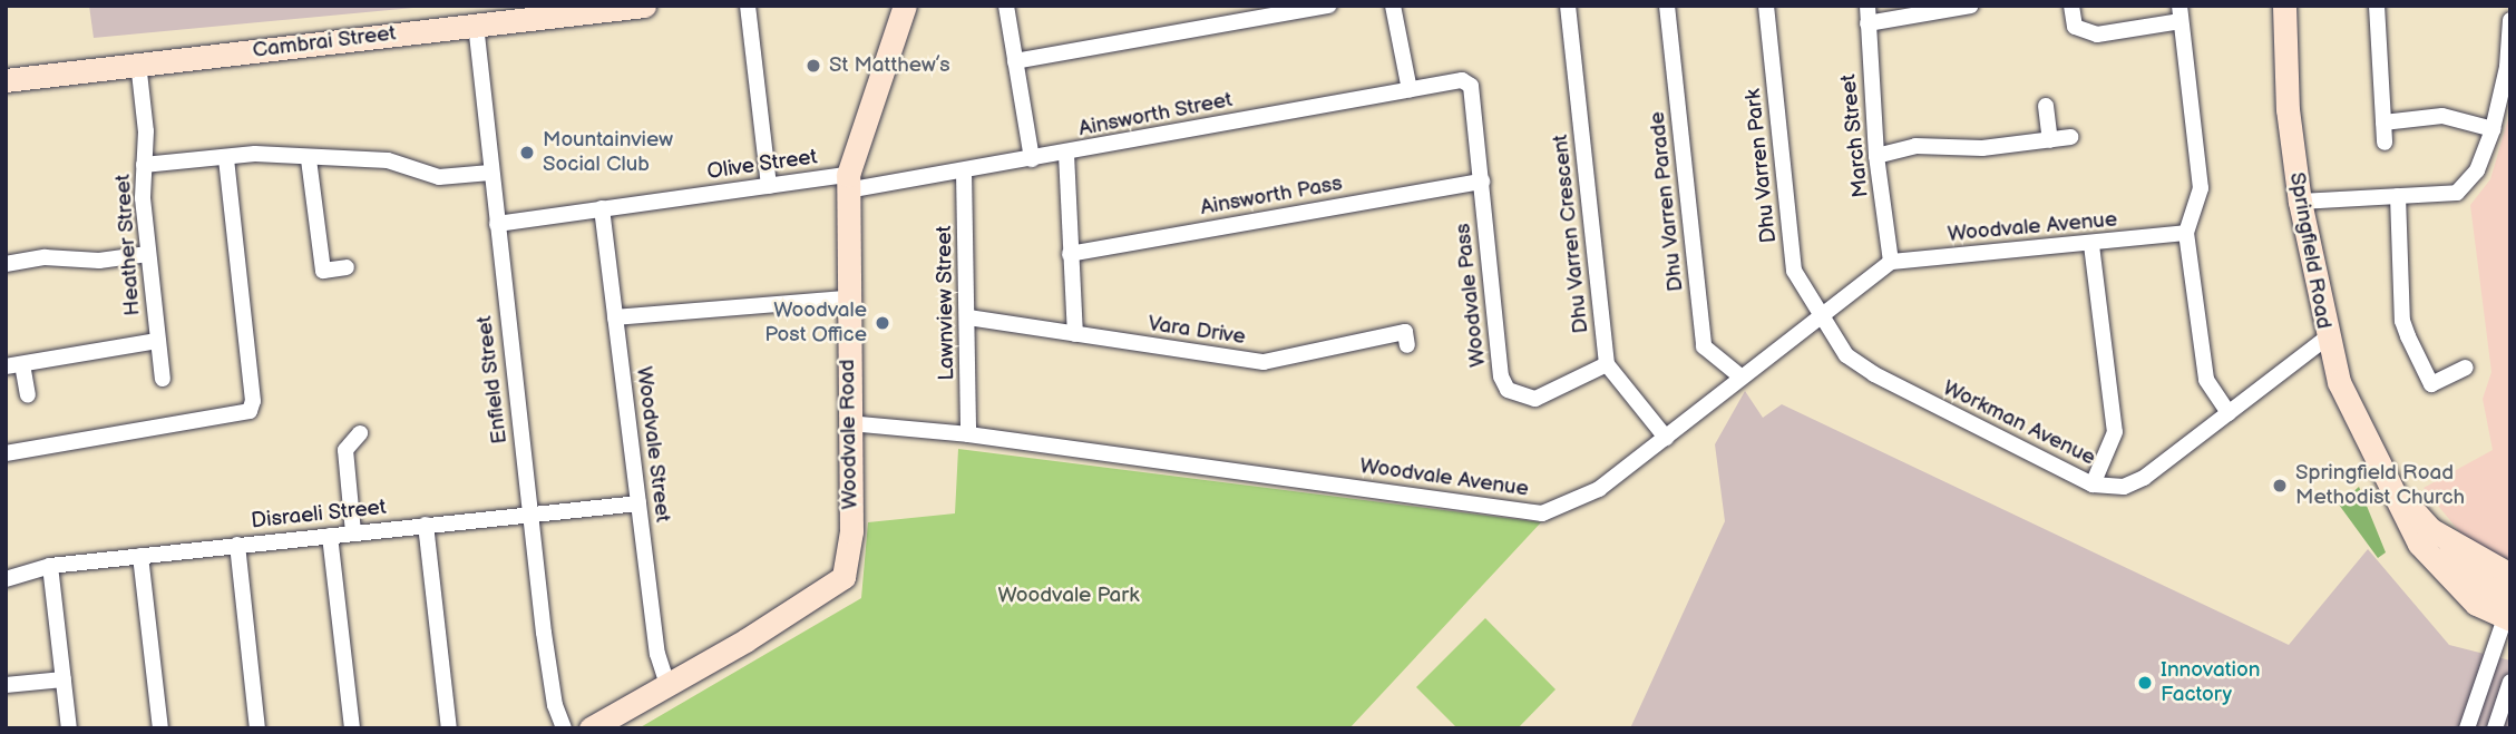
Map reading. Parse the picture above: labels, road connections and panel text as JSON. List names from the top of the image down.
{
  "streets": {
    "main road": ["Cambrai Street", "Springfield Road", "Woodvale Road"],
    "street": [
      "Ainsworth Street",
      "March Street",
      "Olive Street",
      "Dhu Varren Park",
      "Ainsworth Pass",
      "Dhu Varren Parade",
      "Woodvale Avenue",
      "Dhu Varren Crescent",
      "Heather Street",
      "Woodvale Pass",
      "Lawnview Street",
      "Vara Drive",
      "Enfield Street",
      "Workman Avenue",
      "Woodvale Street",
      "Disraeli Street"
    ]
  },
  "crossings": [
    ["Cambrai Street", "Heather Street"],
    ["Cambrai Street", "Enfield Street"],
    ["Ainsworth Street", "Olive Street"],
    ["Ainsworth Street", "Woodvale Pass"],
    ["Ainsworth Street", "Lawnview Street"],
    ["Ainsworth Street", "Woodvale Road"],
    ["March Street", "Woodvale Avenue"],
    ["Olive Street", "Enfield Street"],
    ["Olive Street", "Woodvale Road"],
    ["Olive Street", "Woodvale Street"],
    ["Dhu Varren Park", "Woodvale Avenue"],
    ["Dhu Varren Park", "Workman Avenue"],
    ["Ainsworth Pass", "Woodvale Pass"],
    ["Dhu Varren Parade", "Woodvale Avenue"],
    ["Woodvale Avenue", "Lawnview Street"],
    ["Woodvale Avenue", "Workman Avenue"],
    ["Woodvale Avenue", "Woodvale Road"],
    ["Dhu Varren Crescent", "Woodvale Pass"],
    ["Springfield Road", "Workman Avenue"],
    ["Lawnview Street", "Vara Drive"],
    ["Enfield Street", "Disraeli Street"],
    ["Woodvale Road", "Woodvale Street"],
    ["Woodvale Street", "Disraeli Street"]
  ],
  "parks": ["Woodvale Park"],
  "places": [
    "St Matthew’s",
    "Mountainview Social Club",
    "Woodvale Post Office",
    "Springfield Road Methodist Church",
    "Innovation Factory"
  ]
}
